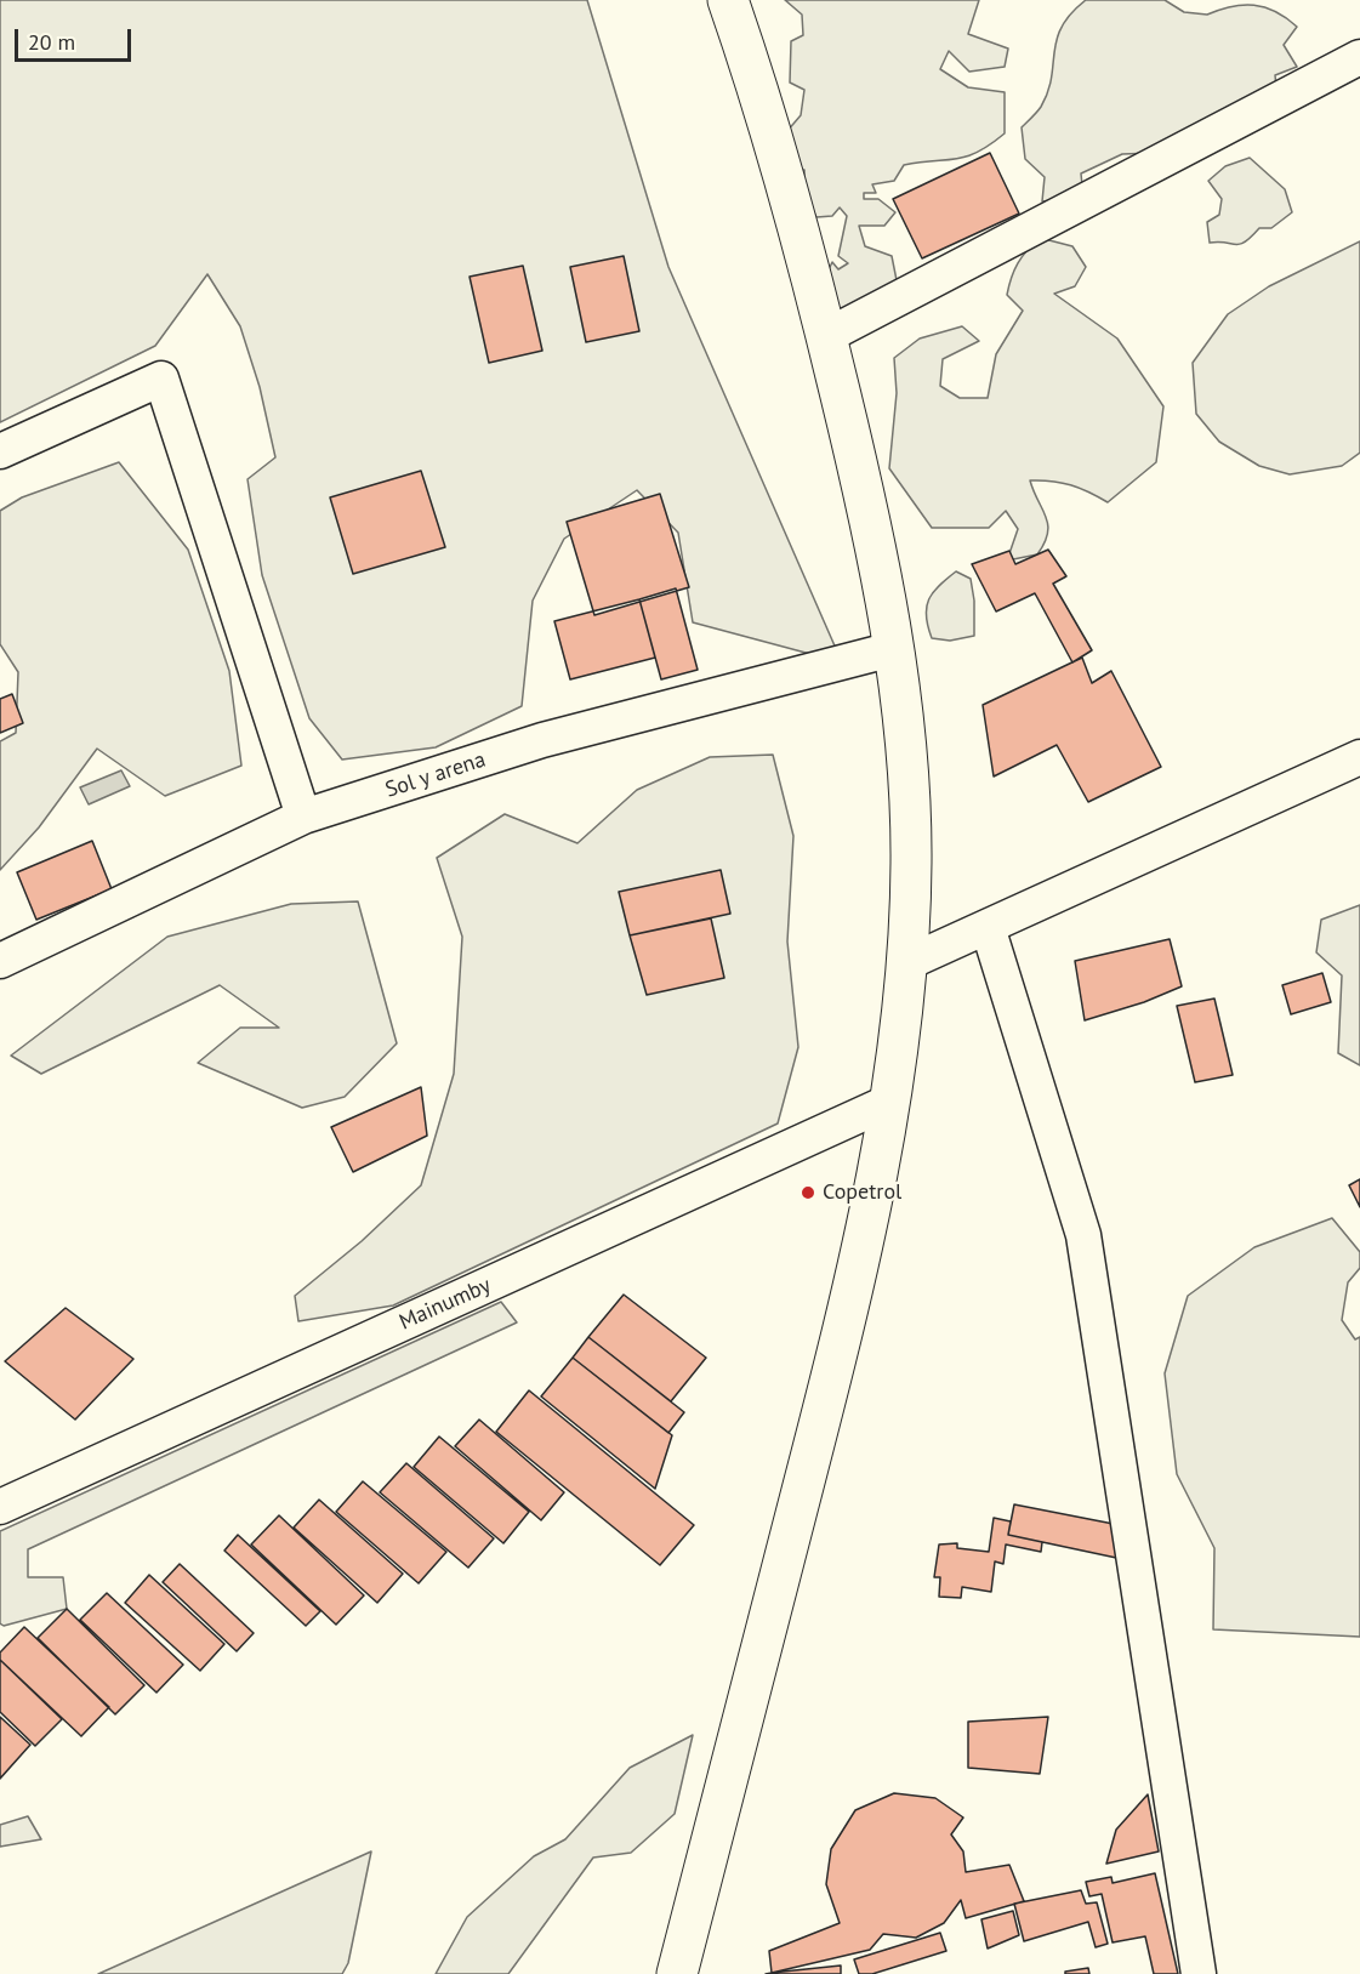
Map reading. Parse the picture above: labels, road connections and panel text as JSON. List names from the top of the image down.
{
  "streets": {
    "street": ["Sol y arena", "Mainumby"]
  },
  "places": ["Copetrol"],
  "scale_bar": "20 m"
}
